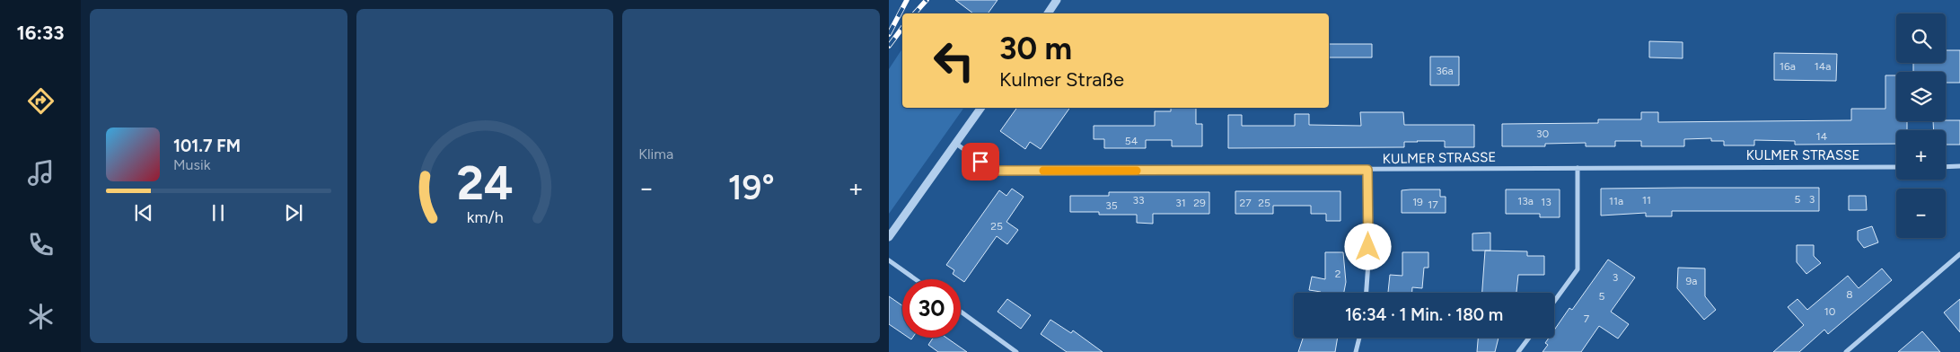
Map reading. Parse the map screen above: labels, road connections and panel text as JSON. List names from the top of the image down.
{
  "streets": {
    "street": ["KULMER STRASSE"]
  },
  "house_numbers": [
    "16a",
    "14a",
    "36a",
    "30",
    "14",
    "54",
    "5",
    "3",
    "33",
    "11",
    "13a",
    "11a",
    "19",
    "13",
    "31",
    "29",
    "27",
    "25",
    "17",
    "35",
    "25",
    "2",
    "3",
    "9a",
    "8",
    "5",
    "10",
    "7"
  ],
  "page": {
    "tabs": "16:33",
    "tile": "Klima",
    "map_buttons": ["+", "−"],
    "turn": ["30 m", "Kulmer Straße"],
    "song": ["101.7 FM", "Musik"],
    "heat": ["−", "19°", "+"],
    "limit": "30",
    "trip": "16:34 · 1 Min. · 180 m",
    "gauge": ["24", "km/h"]
  }
}
